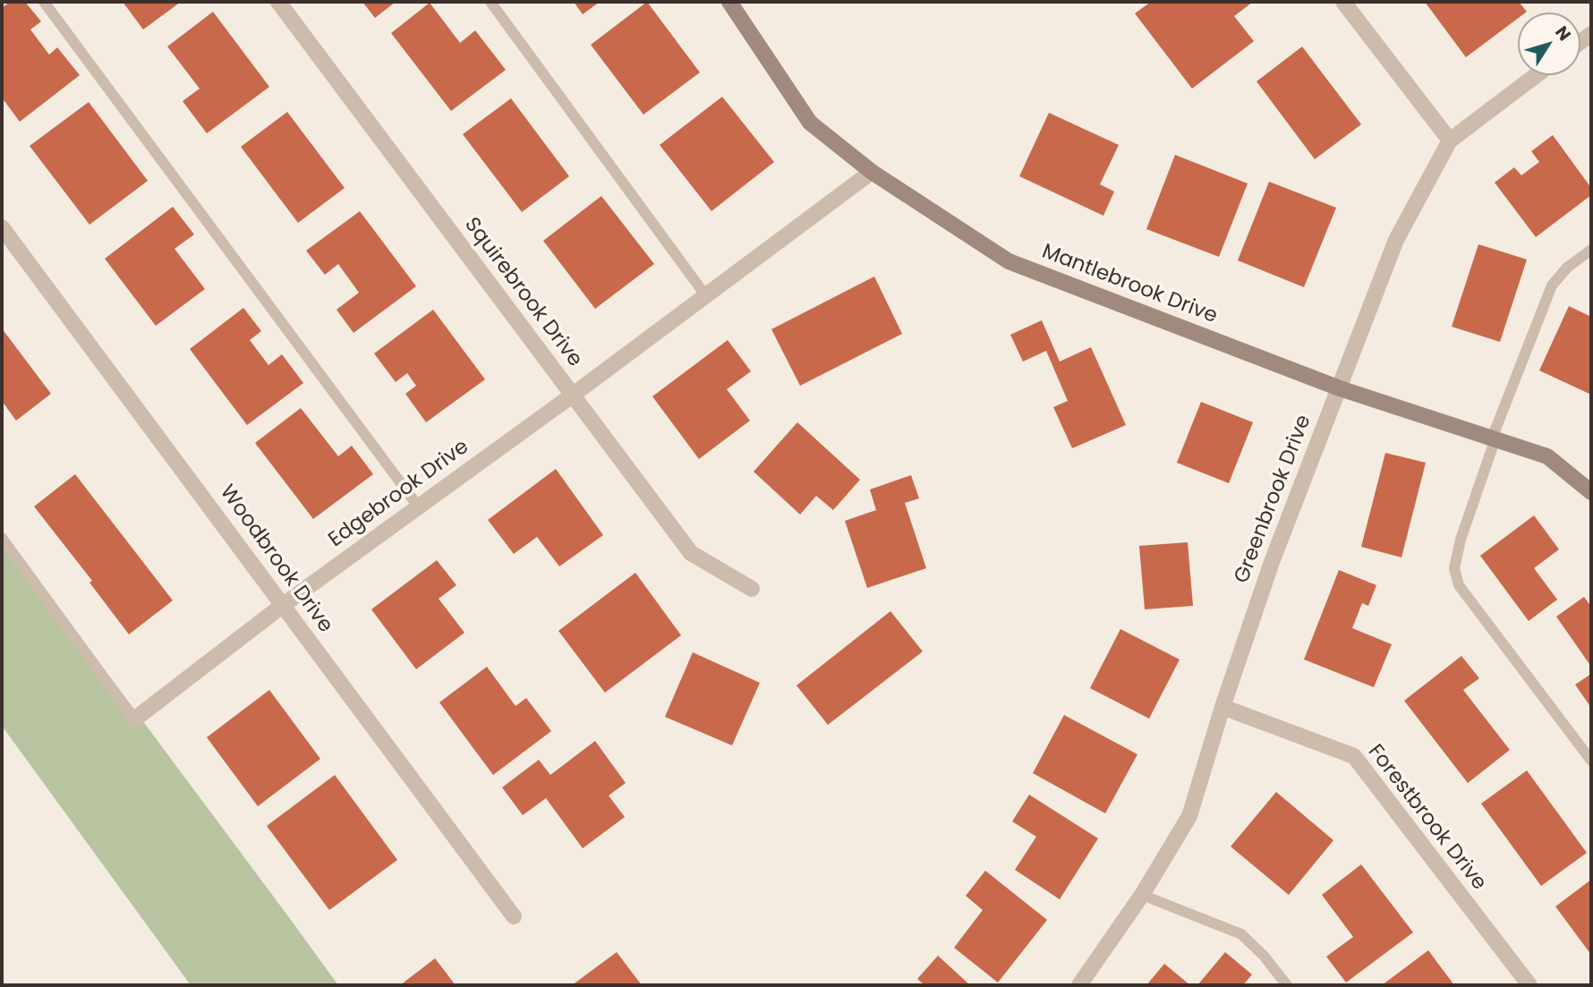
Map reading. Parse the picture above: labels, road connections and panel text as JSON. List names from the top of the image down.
{
  "streets": {
    "street": [
      "Mantlebrook Drive",
      "Squirebrook Drive",
      "Edgebrook Drive",
      "Greenbrook Drive",
      "Woodbrook Drive",
      "Forestbrook Drive"
    ]
  },
  "crossings": [
    ["Mantlebrook Drive", "Edgebrook Drive"],
    ["Mantlebrook Drive", "Greenbrook Drive"],
    ["Squirebrook Drive", "Edgebrook Drive"],
    ["Edgebrook Drive", "Woodbrook Drive"],
    ["Greenbrook Drive", "Forestbrook Drive"]
  ],
  "north": "top right"
}
